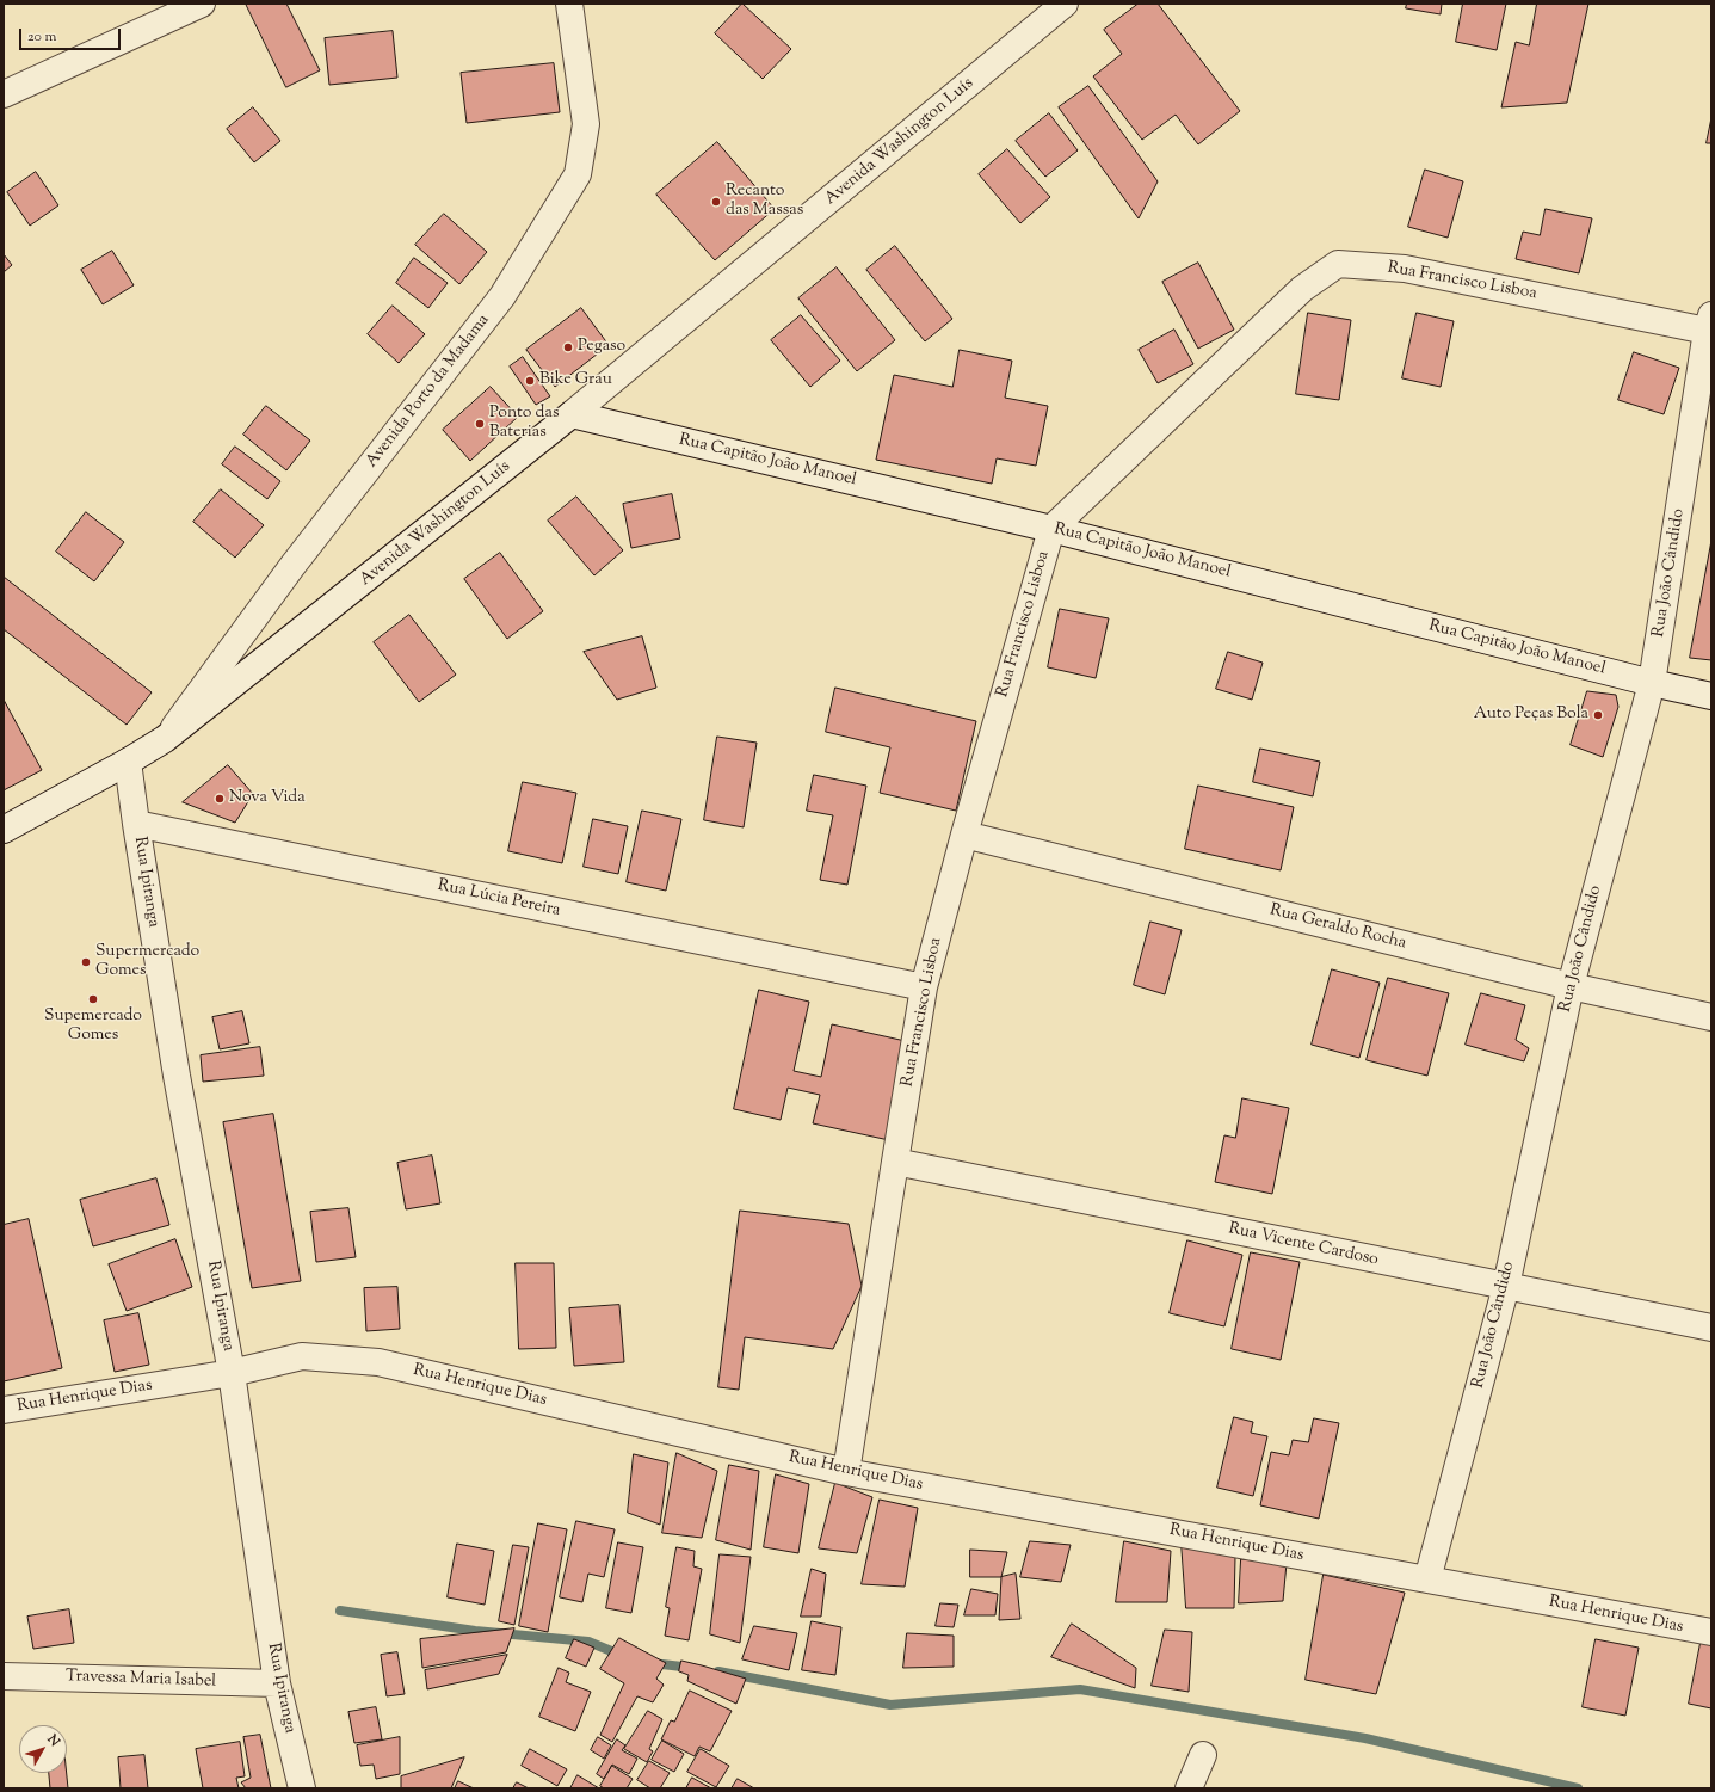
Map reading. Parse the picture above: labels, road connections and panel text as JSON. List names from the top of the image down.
{
  "streets": {
    "street": [
      "Avenida Washington Luís",
      "Rua Francisco Lisboa",
      "Avenida Porto da Madama",
      "Rua Capitão João Manoel",
      "Rua João Cândido",
      "Rua Ipiranga",
      "Rua Lúcia Pereira",
      "Rua Geraldo Rocha",
      "Rua Vicente Cardoso",
      "Rua Henrique Dias",
      "Travessa Maria Isabel"
    ]
  },
  "crossings": [
    ["Avenida Washington Luís", "Avenida Porto da Madama"],
    ["Avenida Washington Luís", "Rua Capitão João Manoel"],
    ["Rua Francisco Lisboa", "Rua Capitão João Manoel"],
    ["Rua Francisco Lisboa", "Rua João Cândido"],
    ["Rua Francisco Lisboa", "Rua Lúcia Pereira"],
    ["Rua Francisco Lisboa", "Rua Geraldo Rocha"],
    ["Rua Francisco Lisboa", "Rua Vicente Cardoso"],
    ["Rua Francisco Lisboa", "Rua Henrique Dias"],
    ["Rua Capitão João Manoel", "Rua João Cândido"],
    ["Rua João Cândido", "Rua Geraldo Rocha"],
    ["Rua João Cândido", "Rua Vicente Cardoso"],
    ["Rua João Cândido", "Rua Henrique Dias"],
    ["Rua Ipiranga", "Rua Lúcia Pereira"],
    ["Rua Ipiranga", "Rua Henrique Dias"],
    ["Rua Ipiranga", "Travessa Maria Isabel"]
  ],
  "places": [
    "Recanto das Massas",
    "Pegaso",
    "Bike Grau",
    "Ponto das Baterias",
    "Auto Peças Bola",
    "Nova Vida",
    "Supermercado Gomes",
    "Supemercado Gomes"
  ],
  "scale_bar": "20 m",
  "north": "top right"
}
